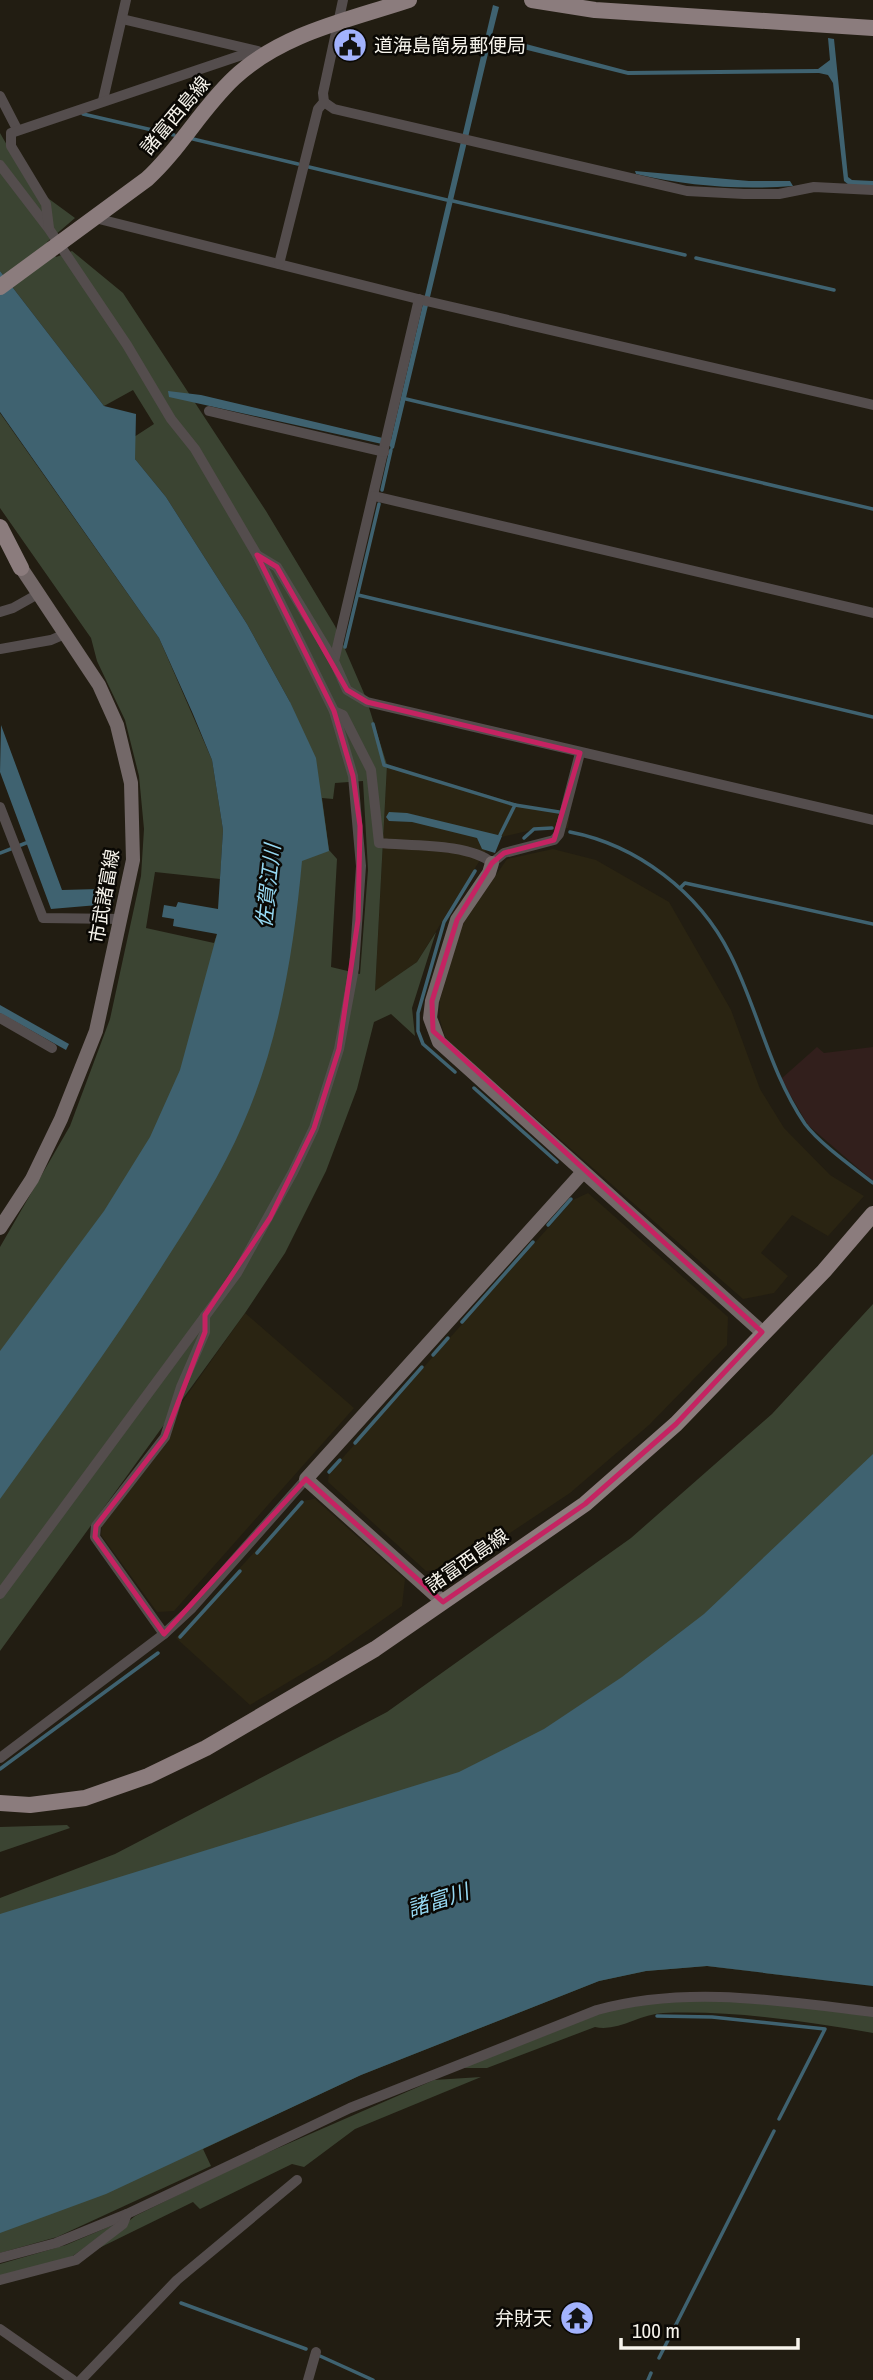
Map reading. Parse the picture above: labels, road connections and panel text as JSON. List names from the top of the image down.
{
  "streets": {
    "main road": ["諸富西島線"],
    "street": ["市武諸富線"]
  },
  "water": ["佐賀江川", "諸富川"],
  "places": {
    "public building": ["道海島簡易郵便局"],
    "temple": ["弁財天"]
  },
  "scale_bar": "100 m"
}
